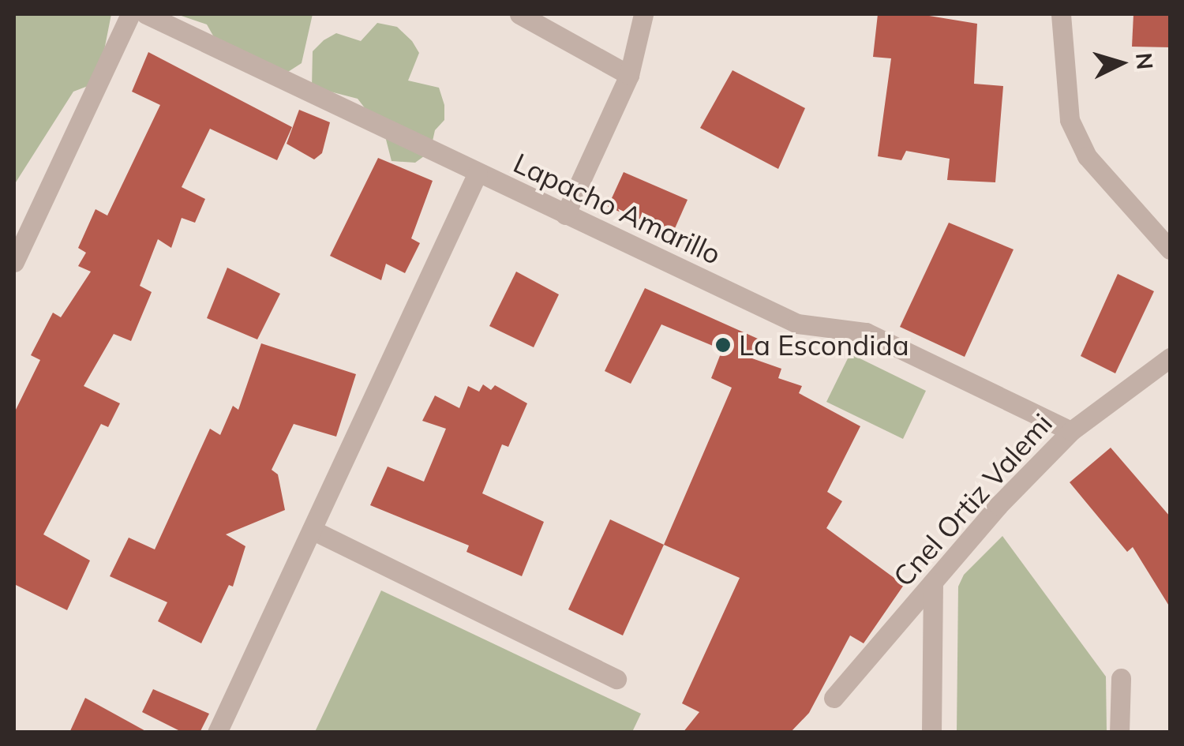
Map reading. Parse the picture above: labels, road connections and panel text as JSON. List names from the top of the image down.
{
  "streets": {
    "street": ["Lapacho Amarillo", "Cnel Ortiz Valemi"]
  },
  "crossings": [
    ["Lapacho Amarillo", "Cnel Ortiz Valemi"]
  ],
  "places": ["La Escondida"],
  "north": "right"
}
